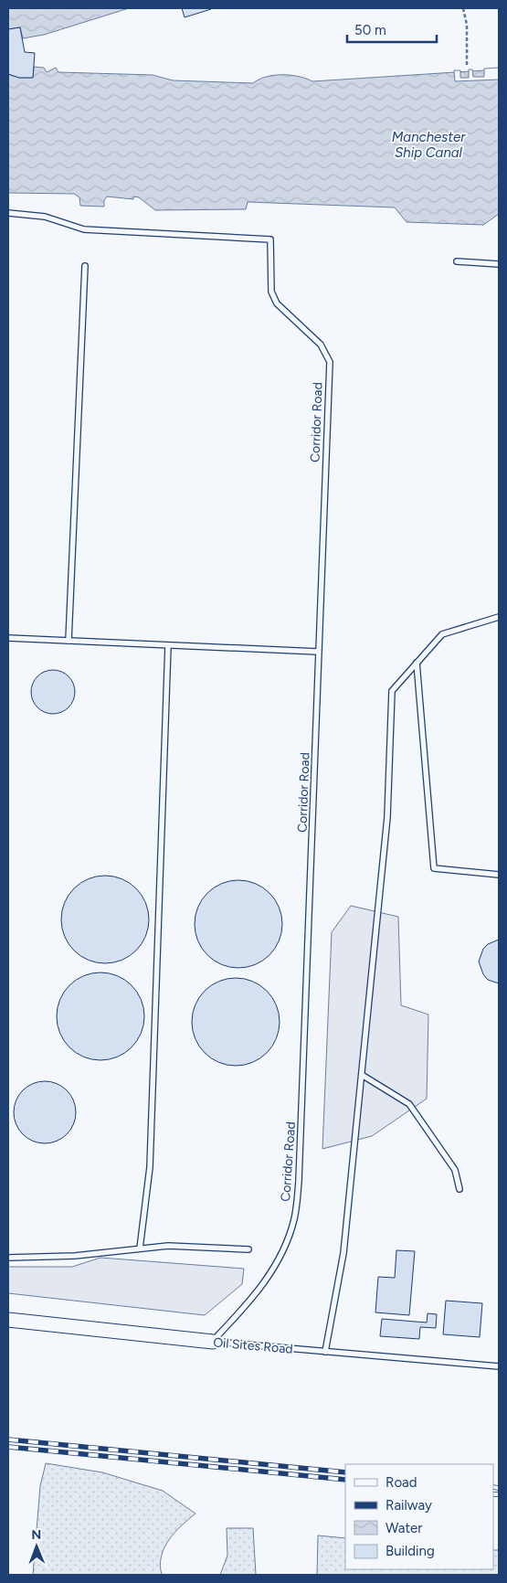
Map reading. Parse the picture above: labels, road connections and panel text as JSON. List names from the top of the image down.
{
  "streets": {
    "street": ["Oil Sites Road"],
    "lane": ["Corridor Road"]
  },
  "crossings": [
    ["Corridor Road", "Oil Sites Road"]
  ],
  "water": ["Manchester Ship Canal"],
  "legend": [
    "Road",
    "Railway",
    "Water",
    "Building"
  ],
  "scale_bar": "50 m",
  "north": "top"
}
